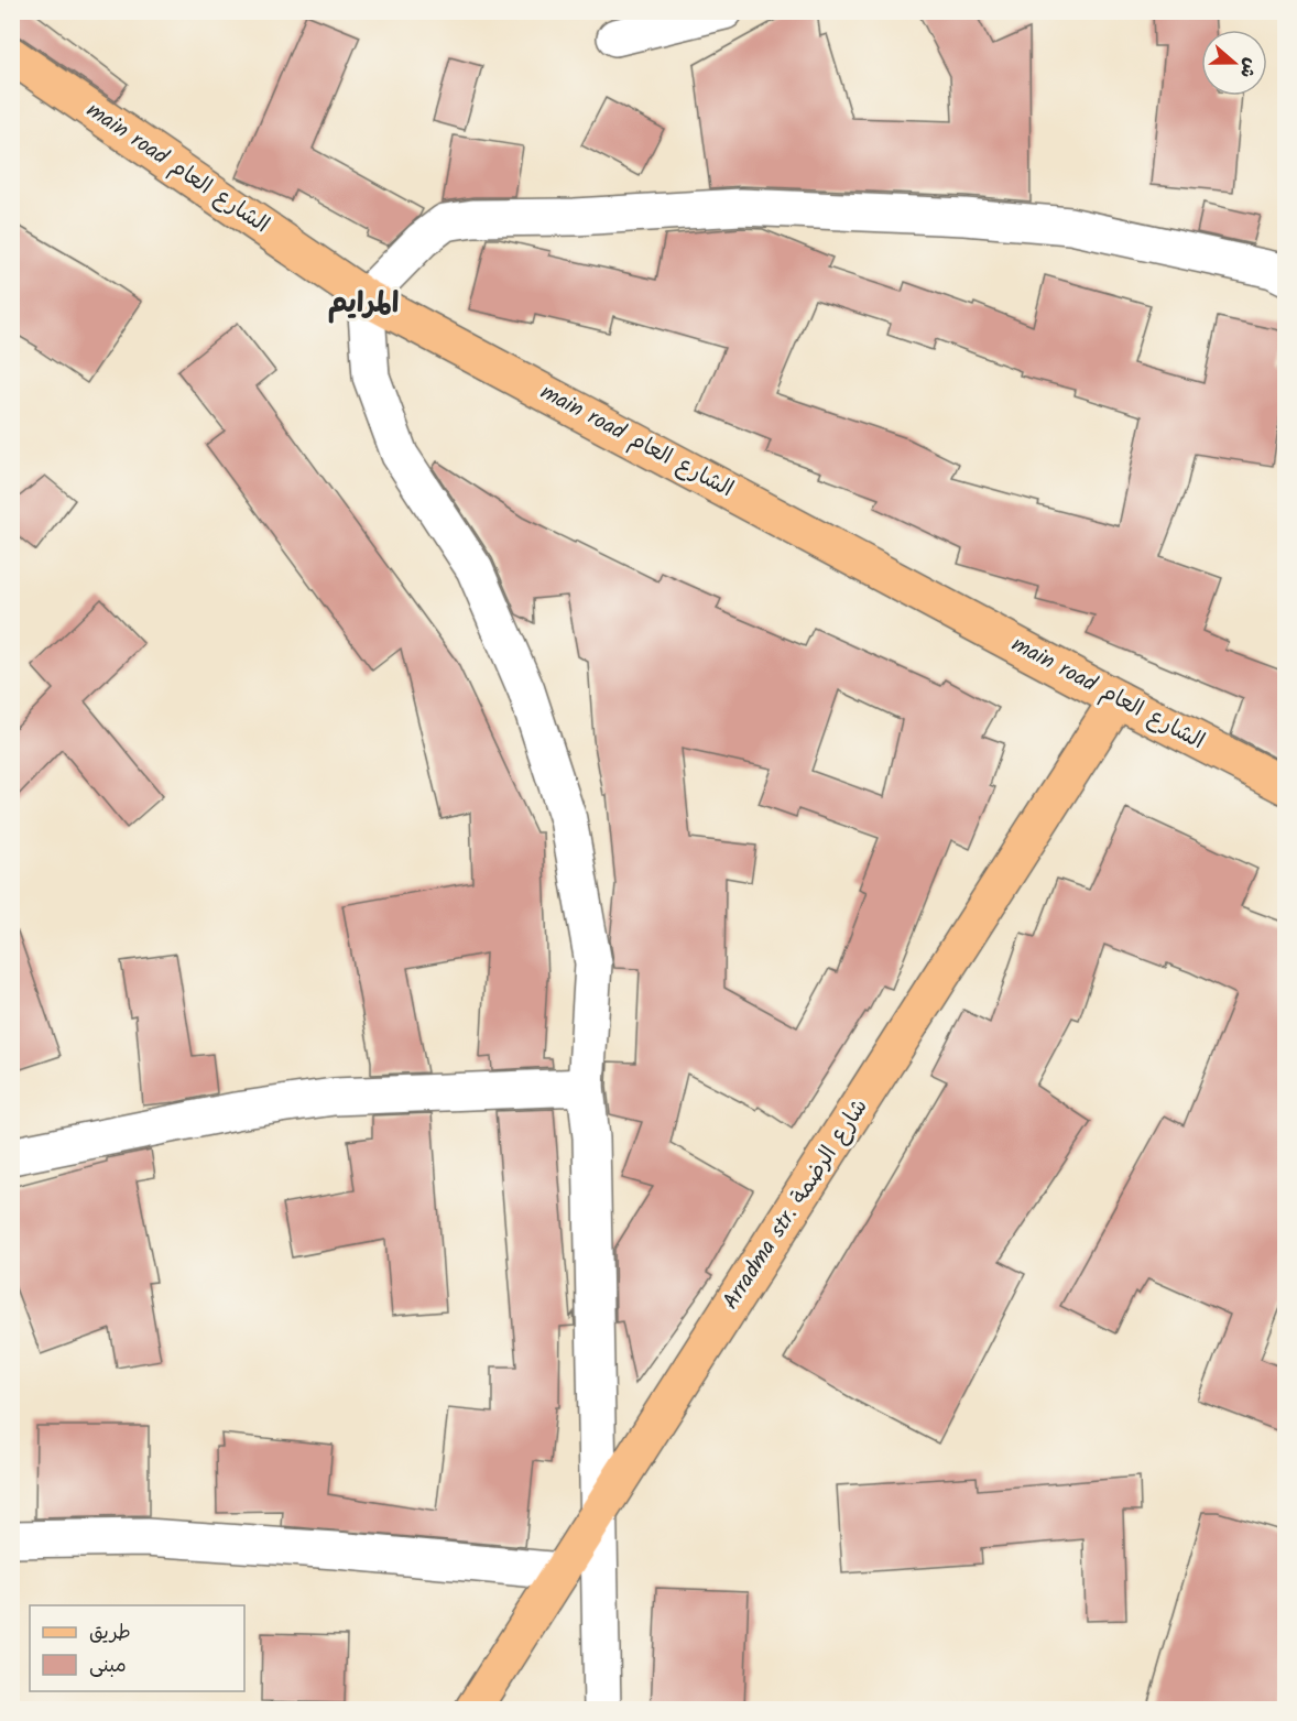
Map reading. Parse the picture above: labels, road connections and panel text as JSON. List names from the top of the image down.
{
  "streets": {
    "main road": ["main road الشارع العام", "Arradma str. شارع الرضمة"]
  },
  "crossings": [
    ["main road الشارع العام", "Arradma str. شارع الرضمة"]
  ],
  "districts": ["المرايم"],
  "legend": ["طريق", "مبنى"],
  "north": "right"
}
